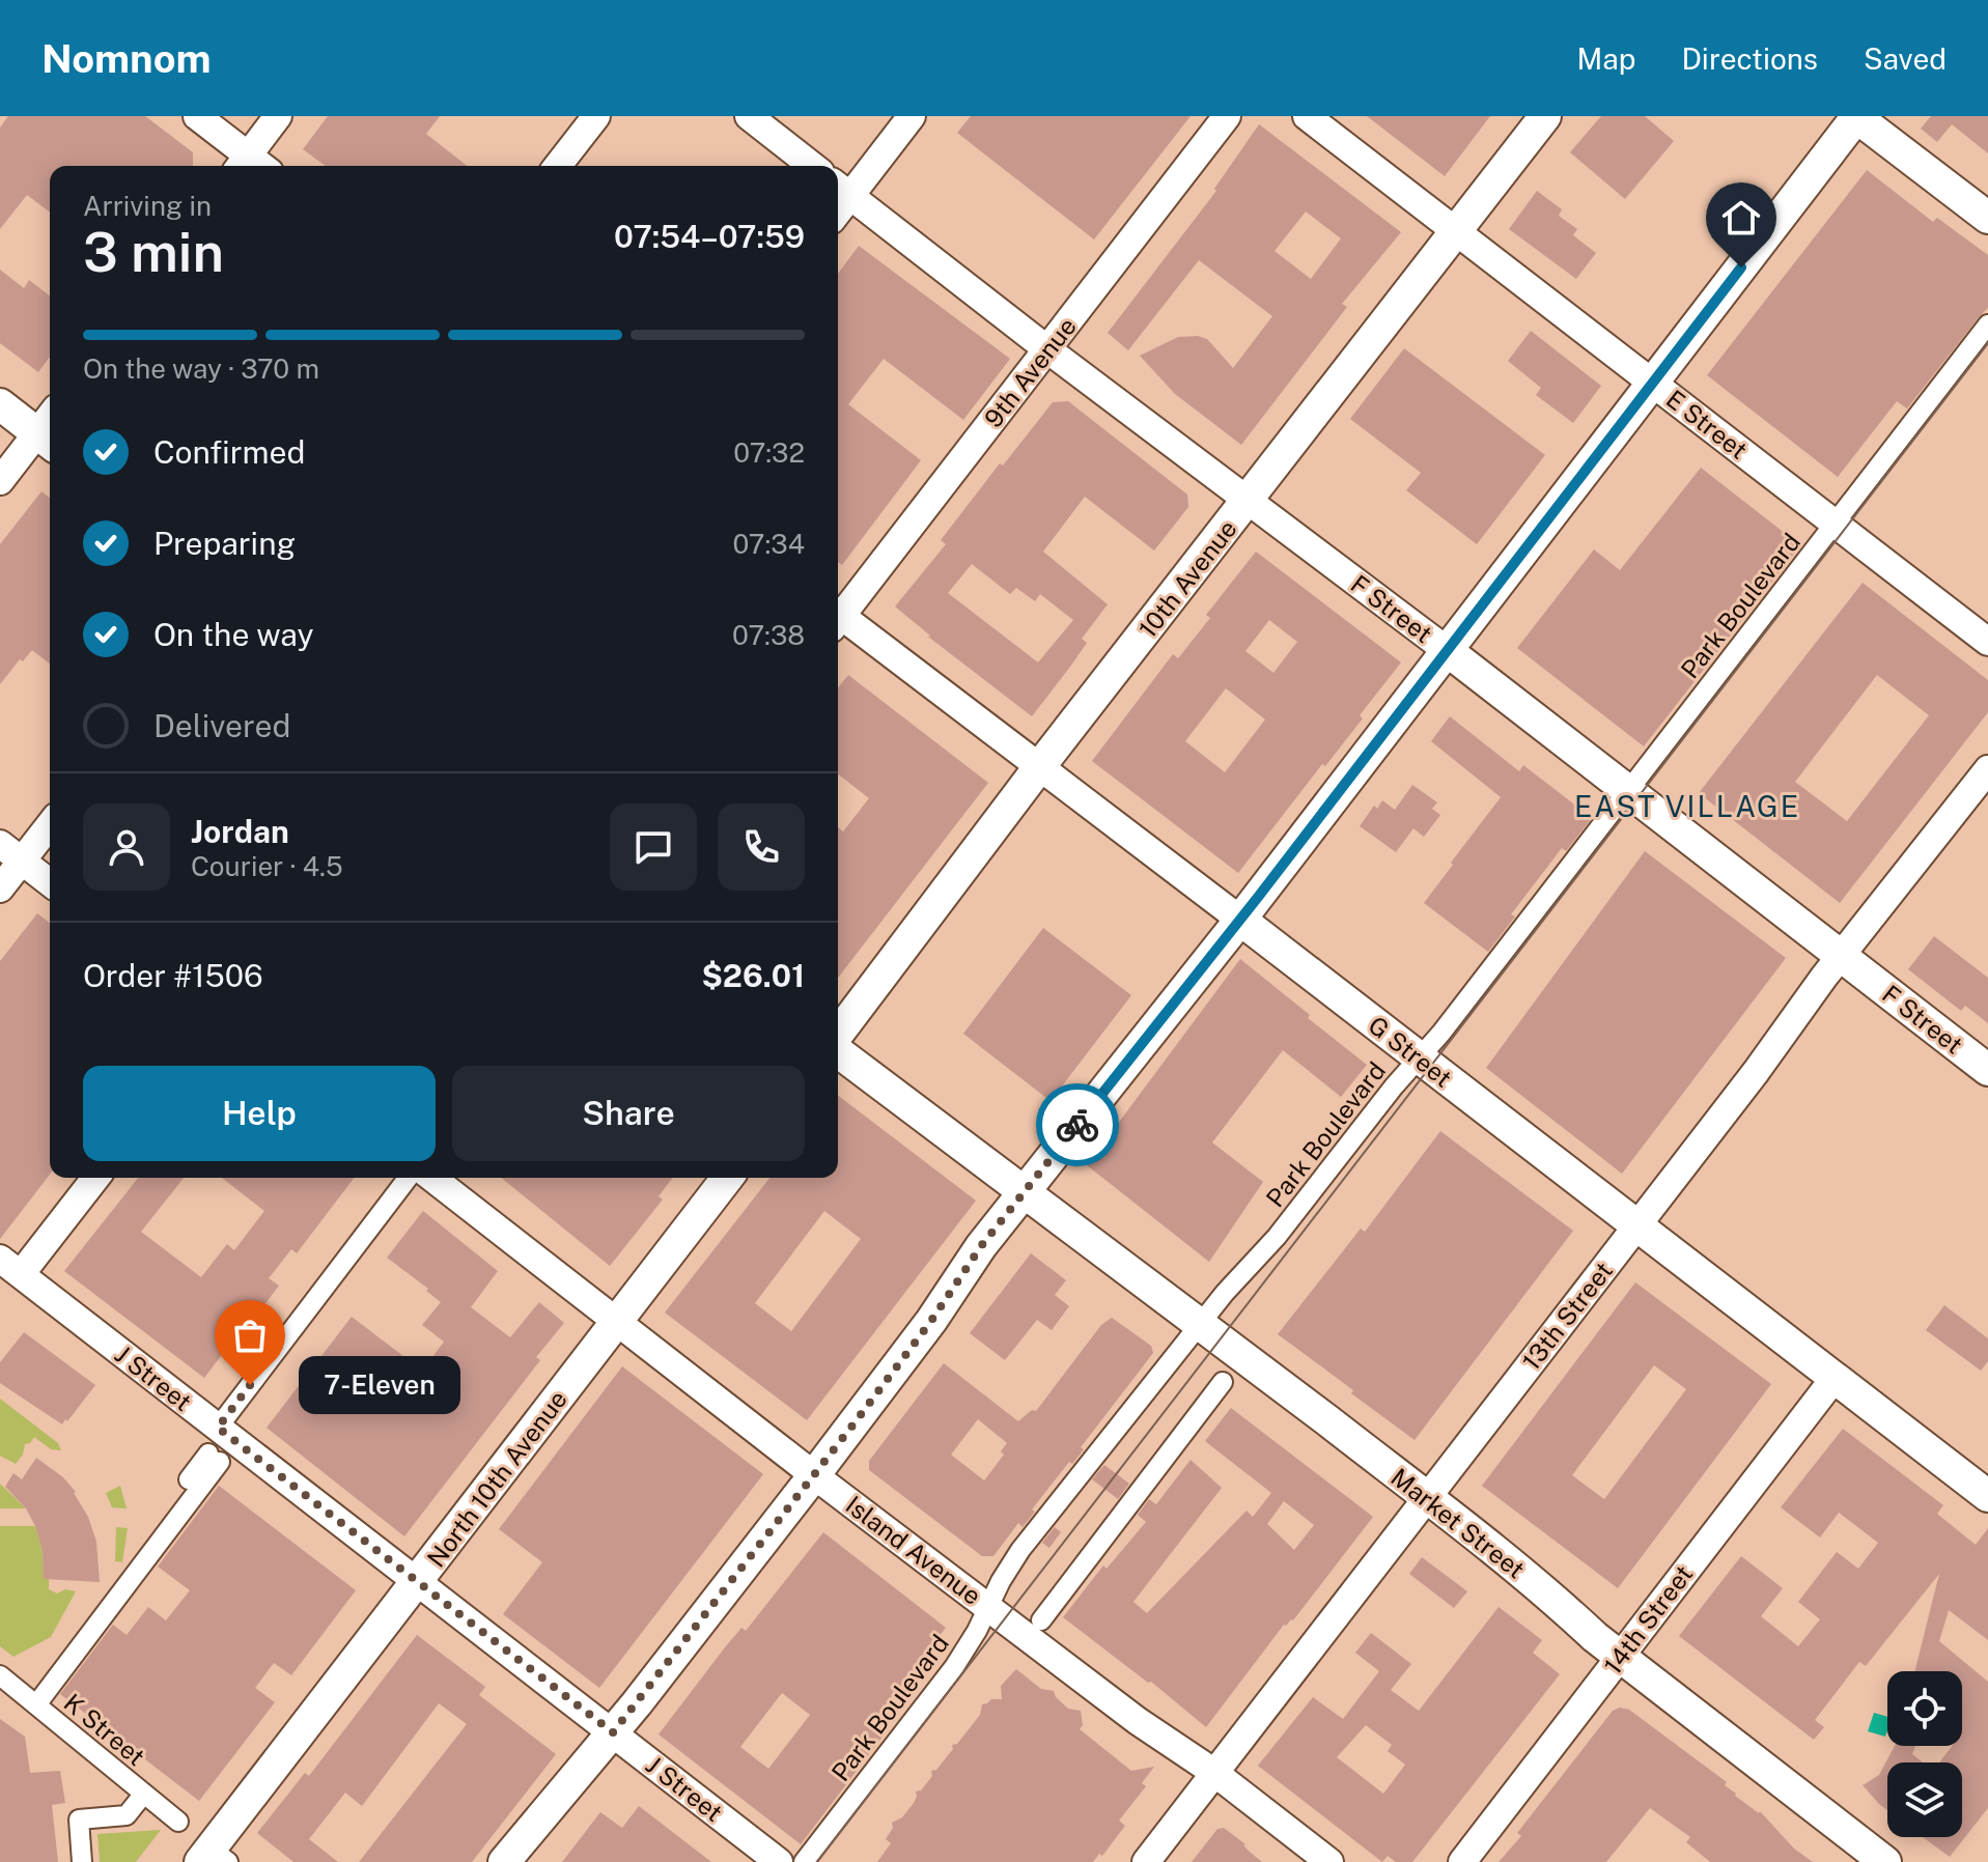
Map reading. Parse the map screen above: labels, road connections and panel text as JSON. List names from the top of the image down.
{
  "streets": {
    "main road": [
      "9th Avenue",
      "E Street",
      "10th Avenue",
      "F Street",
      "G Street",
      "13th Street",
      "J Street",
      "North 10th Avenue",
      "Market Street",
      "Island Avenue",
      "14th Street"
    ],
    "street": ["Park Boulevard", "K Street"]
  },
  "crossings": [
    ["9th Avenue", "F Street"],
    ["E Street", "10th Avenue"],
    ["E Street", "Park Boulevard"],
    ["10th Avenue", "F Street"],
    ["10th Avenue", "G Street"],
    ["Park Boulevard", "F Street"],
    ["Park Boulevard", "G Street"],
    ["Park Boulevard", "Market Street"],
    ["Park Boulevard", "Island Avenue"],
    ["F Street", "13th Street"],
    ["G Street", "13th Street"],
    ["G Street", "14th Street"],
    ["13th Street", "Market Street"],
    ["13th Street", "Island Avenue"],
    ["J Street", "North 10th Avenue"],
    ["North 10th Avenue", "Island Avenue"],
    ["Market Street", "14th Street"]
  ],
  "districts": ["EAST VILLAGE"],
  "places": ["7-Eleven"],
  "page": {
    "header": "Nomnom",
    "nav": ["Map", "Directions", "Saved"],
    "heading": ["3 min", "Arriving in", "07:54–07:59"],
    "panel": [
      "Jordan",
      "Courier · 4.5",
      "Order #1506",
      "$26.01"
    ],
    "bar": "On the way · 370 m",
    "list": [
      ["Confirmed", "07:32"],
      ["Preparing", "07:34"],
      ["On the way", "07:38"],
      "Delivered"
    ],
    "buttons": ["Help", "Share"],
    "bubble": "7-Eleven"
  }
}
